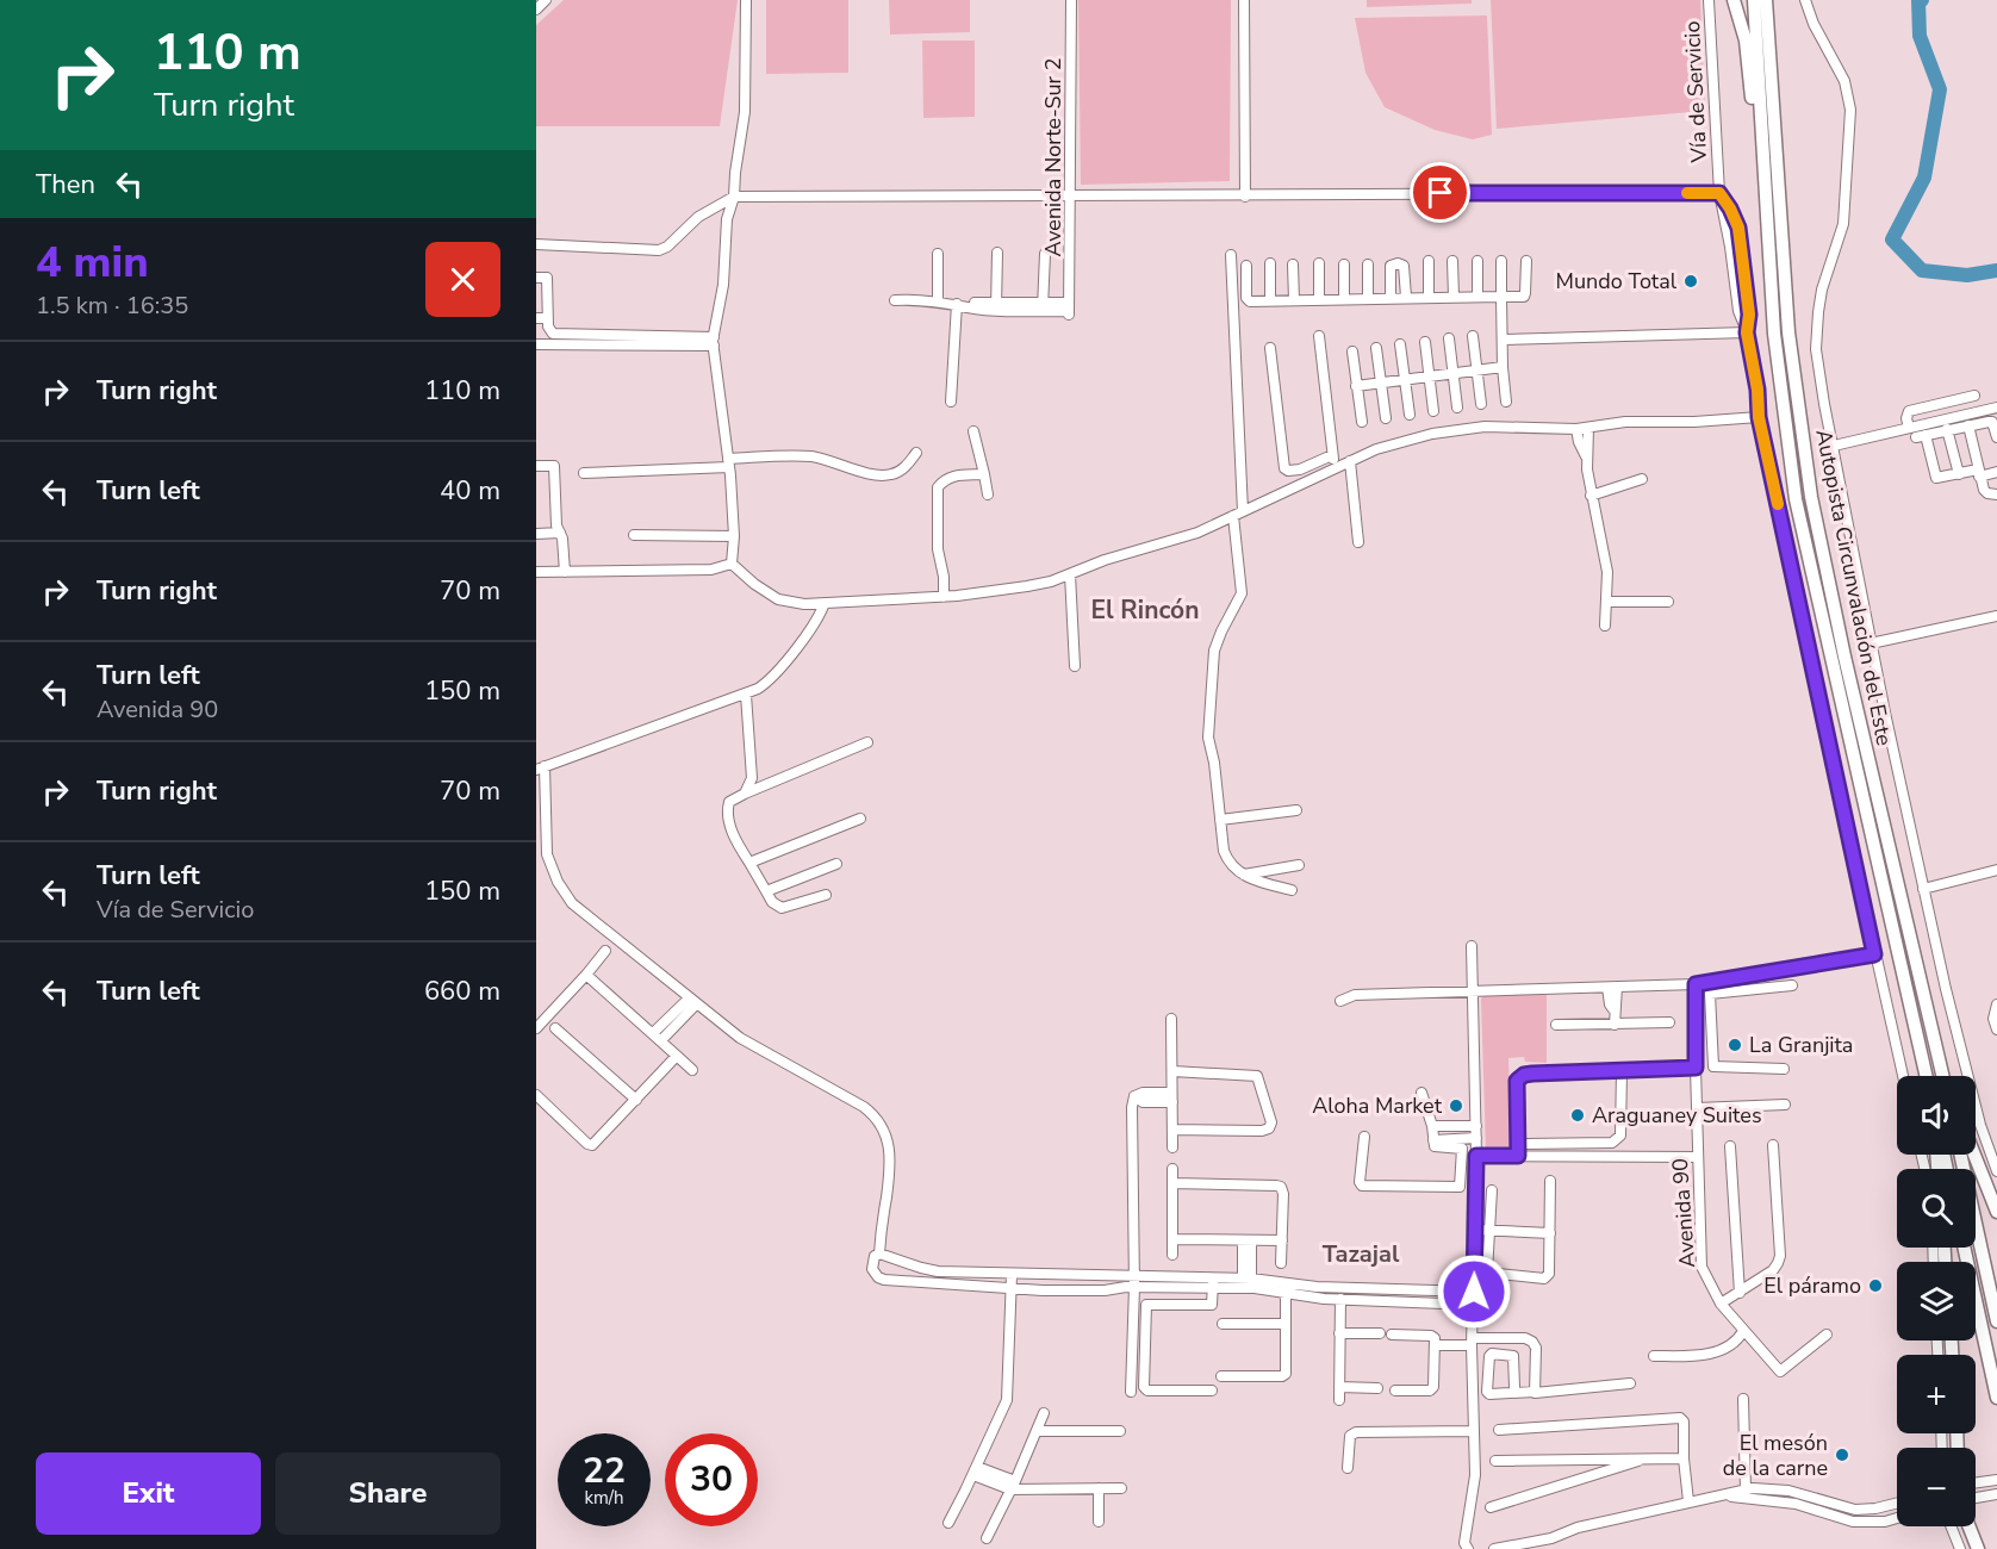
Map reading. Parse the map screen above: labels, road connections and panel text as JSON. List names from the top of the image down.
{
  "streets": {
    "highway": ["Autopista Circunvalación del Este"],
    "street": ["Vía de Servicio", "Avenida Norte-Sur 2", "Avenida 90"]
  },
  "districts": ["El Rincón", "Tazajal"],
  "places": [
    "Mundo Total",
    "La Granjita",
    "Aloha Market",
    "Araguaney Suites",
    "El páramo",
    "El mesón de la carne"
  ],
  "page": {
    "turn": ["110 m", "Turn right"],
    "then": "Then",
    "heading": ["4 min", "1.5 km · 16:35"],
    "list": [
      {
        "name": "Turn right",
        "value": "110 m"
      },
      {
        "name": "Turn left",
        "value": "40 m"
      },
      {
        "name": "Turn right",
        "value": "70 m"
      },
      {
        "name": "Turn left",
        "note": "Avenida 90",
        "value": "150 m"
      },
      {
        "name": "Turn right",
        "value": "70 m"
      },
      {
        "name": "Turn left",
        "note": "Vía de Servicio",
        "value": "150 m"
      },
      {
        "name": "Turn left",
        "value": "660 m"
      }
    ],
    "map_buttons": ["+", "−"],
    "speed": "22 km/h",
    "limit": "30",
    "buttons": ["Exit", "Share"]
  }
}
